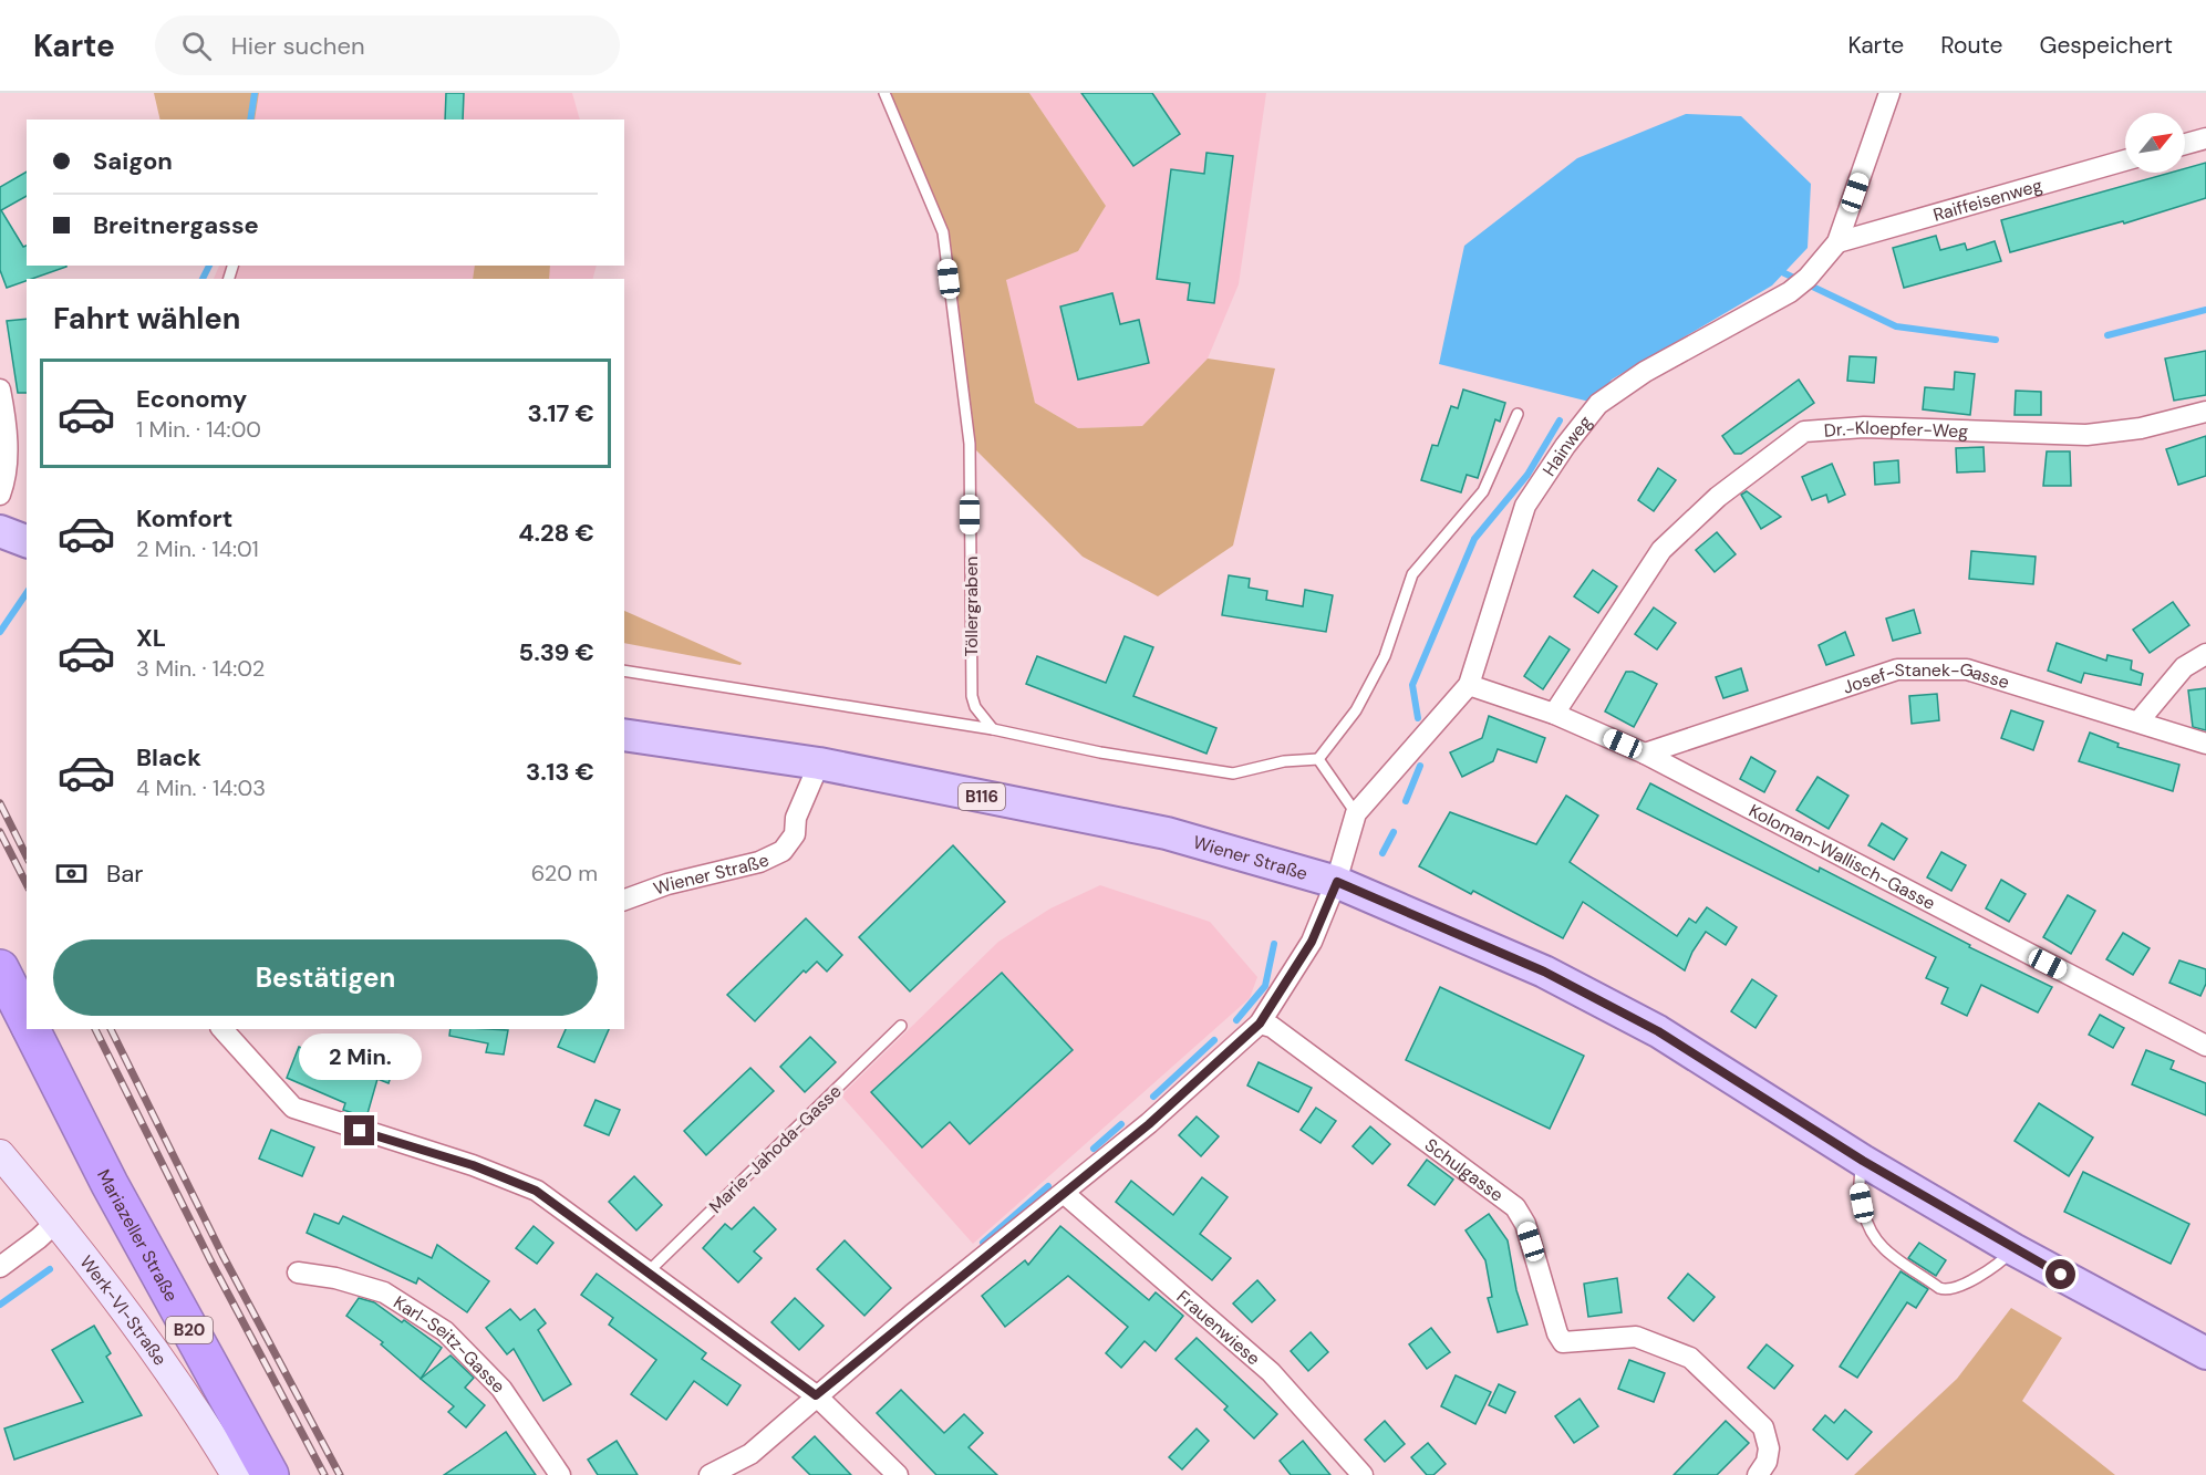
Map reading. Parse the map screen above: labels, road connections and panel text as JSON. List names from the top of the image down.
{
  "streets": {
    "highway": ["Mariazeller Straße", "B20"],
    "main road": ["B116", "Wiener Straße", "Werk-VI-Straße"],
    "street": [
      "Raiffeisenweg",
      "Dr.-Kloepfer-Weg",
      "Hainweg",
      "Josef-Stanek-Gasse",
      "Koloman-Wallisch-Gasse",
      "Schulgasse",
      "Frauenwiese",
      "Karl-Seitz-Gasse"
    ],
    "lane": ["Töllergraben", "Marie-Jahoda-Gasse"]
  },
  "crossings": [
    ["Raiffeisenweg", "Hainweg"],
    ["Dr.-Kloepfer-Weg", "Koloman-Wallisch-Gasse"],
    ["Hainweg", "Koloman-Wallisch-Gasse"],
    ["Hainweg", "Wiener Straße"],
    ["Hainweg", "Schulgasse"],
    ["Hainweg", "Frauenwiese"],
    ["Josef-Stanek-Gasse", "Koloman-Wallisch-Gasse"]
  ],
  "north": "top right",
  "page": {
    "header": "Karte",
    "search": "Hier suchen",
    "nav": ["Karte", "Route", "Gespeichert"],
    "banner": ["Saigon", "Breitnergasse"],
    "heading": "Fahrt wählen",
    "list": [
      {
        "name": "Economy",
        "note": "1 Min. · 14:00",
        "value": "3.17 €"
      },
      {
        "name": "Komfort",
        "note": "2 Min. · 14:01",
        "value": "4.28 €"
      },
      {
        "name": "XL",
        "note": "3 Min. · 14:02",
        "value": "5.39 €"
      },
      {
        "name": "Black",
        "note": "4 Min. · 14:03",
        "value": "3.13 €"
      }
    ],
    "pay": ["Bar", "620 m"],
    "buttons": "Bestätigen",
    "bubble": "2 Min."
  }
}
